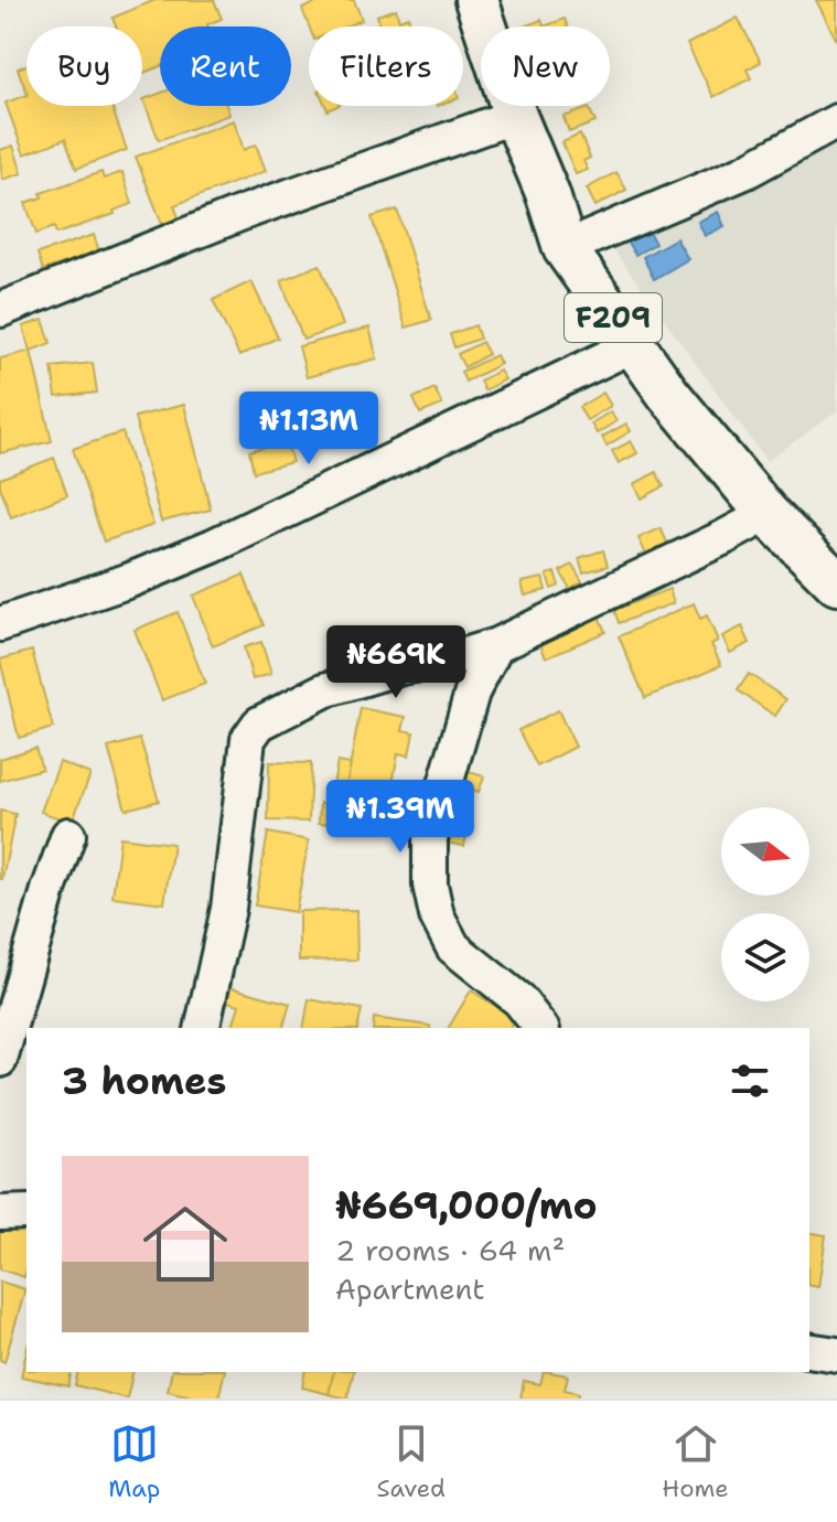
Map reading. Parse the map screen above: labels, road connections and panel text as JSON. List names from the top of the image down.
{
  "streets": {
    "main road": ["F209"]
  },
  "north": "right",
  "page": {
    "chip": [
      "Buy",
      "Rent",
      "Filters",
      "New"
    ],
    "price": ["₦1.13M", "₦669K", "₦1.39M"],
    "heading": "3 homes",
    "list": [
      {
        "name": "₦669,000/mo",
        "note": "2 rooms · 64 m² · Apartment"
      }
    ],
    "tabs": ["Map", "Saved", "Home"]
  }
}
